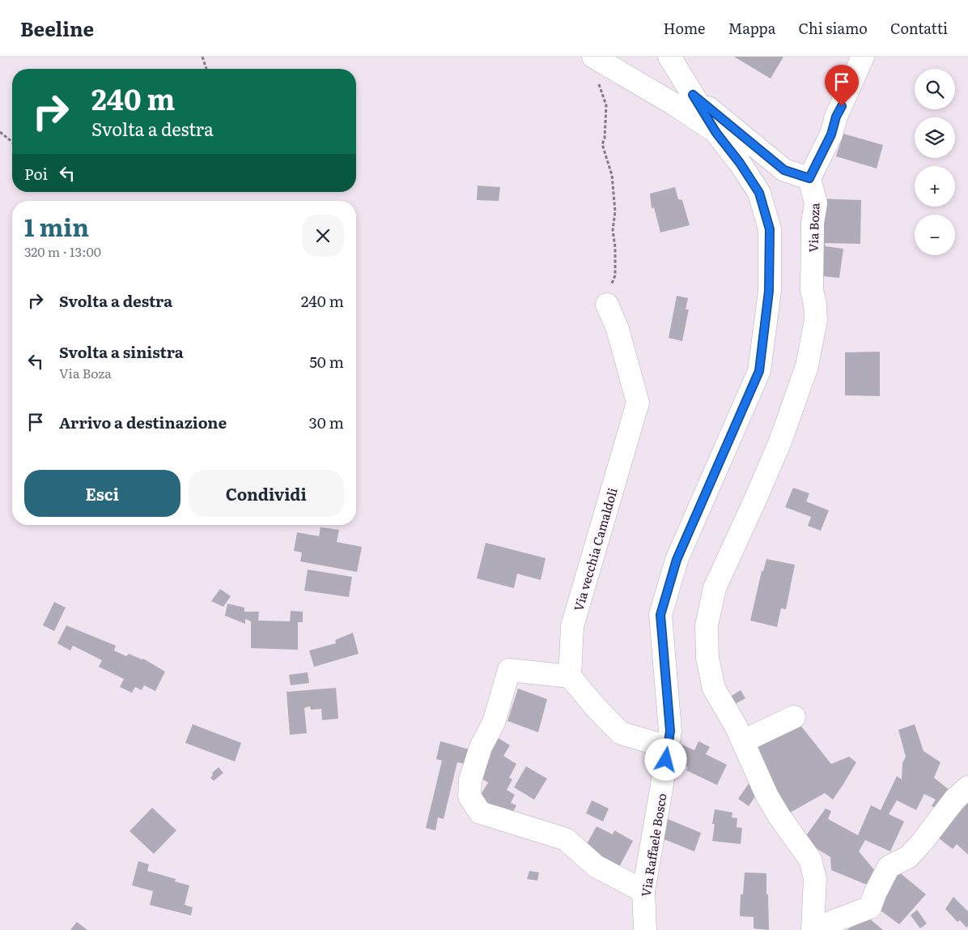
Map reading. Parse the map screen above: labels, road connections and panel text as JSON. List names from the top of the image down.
{
  "streets": {
    "street": ["Via Boza", "Via vecchia Camaldoli", "Via Raffaele Bosco"]
  },
  "page": {
    "header": "Beeline",
    "nav": [
      "Home",
      "Mappa",
      "Chi siamo",
      "Contatti"
    ],
    "map_buttons": ["+", "−"],
    "turn": ["240 m", "Svolta a destra"],
    "then": "Poi",
    "heading": ["1 min", "320 m · 13:00"],
    "list": [
      {
        "name": "Svolta a destra",
        "value": "240 m"
      },
      {
        "name": "Svolta a sinistra",
        "note": "Via Boza",
        "value": "50 m"
      },
      {
        "name": "Arrivo a destinazione",
        "value": "30 m"
      }
    ],
    "buttons": ["Esci", "Condividi"]
  }
}
